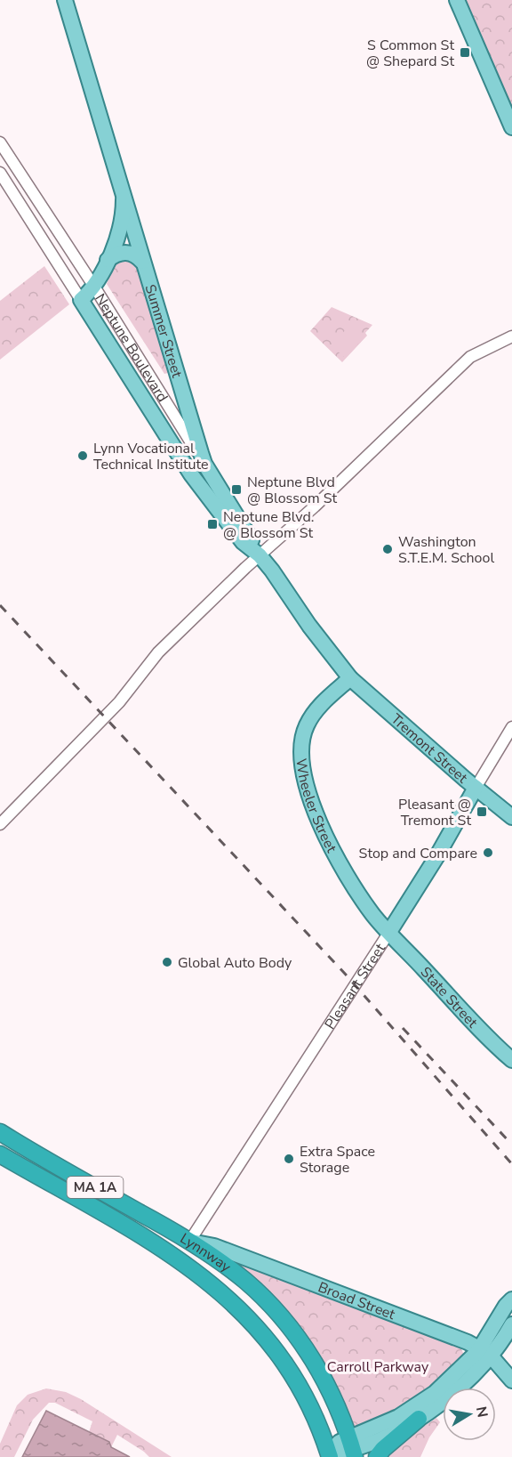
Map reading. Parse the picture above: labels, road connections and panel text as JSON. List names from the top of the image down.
{
  "streets": {
    "highway": ["MA 1A", "Lynnway"],
    "main road": [
      "Summer Street",
      "Neptune Boulevard",
      "Tremont Street",
      "Wheeler Street",
      "Pleasant Street",
      "State Street",
      "Broad Street"
    ]
  },
  "crossings": [
    ["Summer Street", "Neptune Boulevard"],
    ["Neptune Boulevard", "Tremont Street"],
    ["Neptune Boulevard", "Wheeler Street"],
    ["Tremont Street", "Wheeler Street"],
    ["Tremont Street", "Pleasant Street"],
    ["Wheeler Street", "Pleasant Street"],
    ["Wheeler Street", "State Street"],
    ["Pleasant Street", "State Street"],
    ["Pleasant Street", "Lynnway"],
    ["Pleasant Street", "Broad Street"],
    ["MA 1A", "Lynnway"],
    ["MA 1A", "Broad Street"],
    ["Lynnway", "Broad Street"]
  ],
  "parks": ["Carroll Parkway"],
  "places": {
    "transit": [
      "S Common St @ Shepard St",
      "Neptune Blvd @ Blossom St",
      "Neptune Blvd. @ Blossom St",
      "Pleasant @ Tremont St"
    ],
    "other": [
      "Lynn Vocational Technical Institute",
      "Washington S.T.E.M. School",
      "Stop and Compare",
      "Global Auto Body",
      "Extra Space Storage"
    ]
  },
  "north": "right"
}
